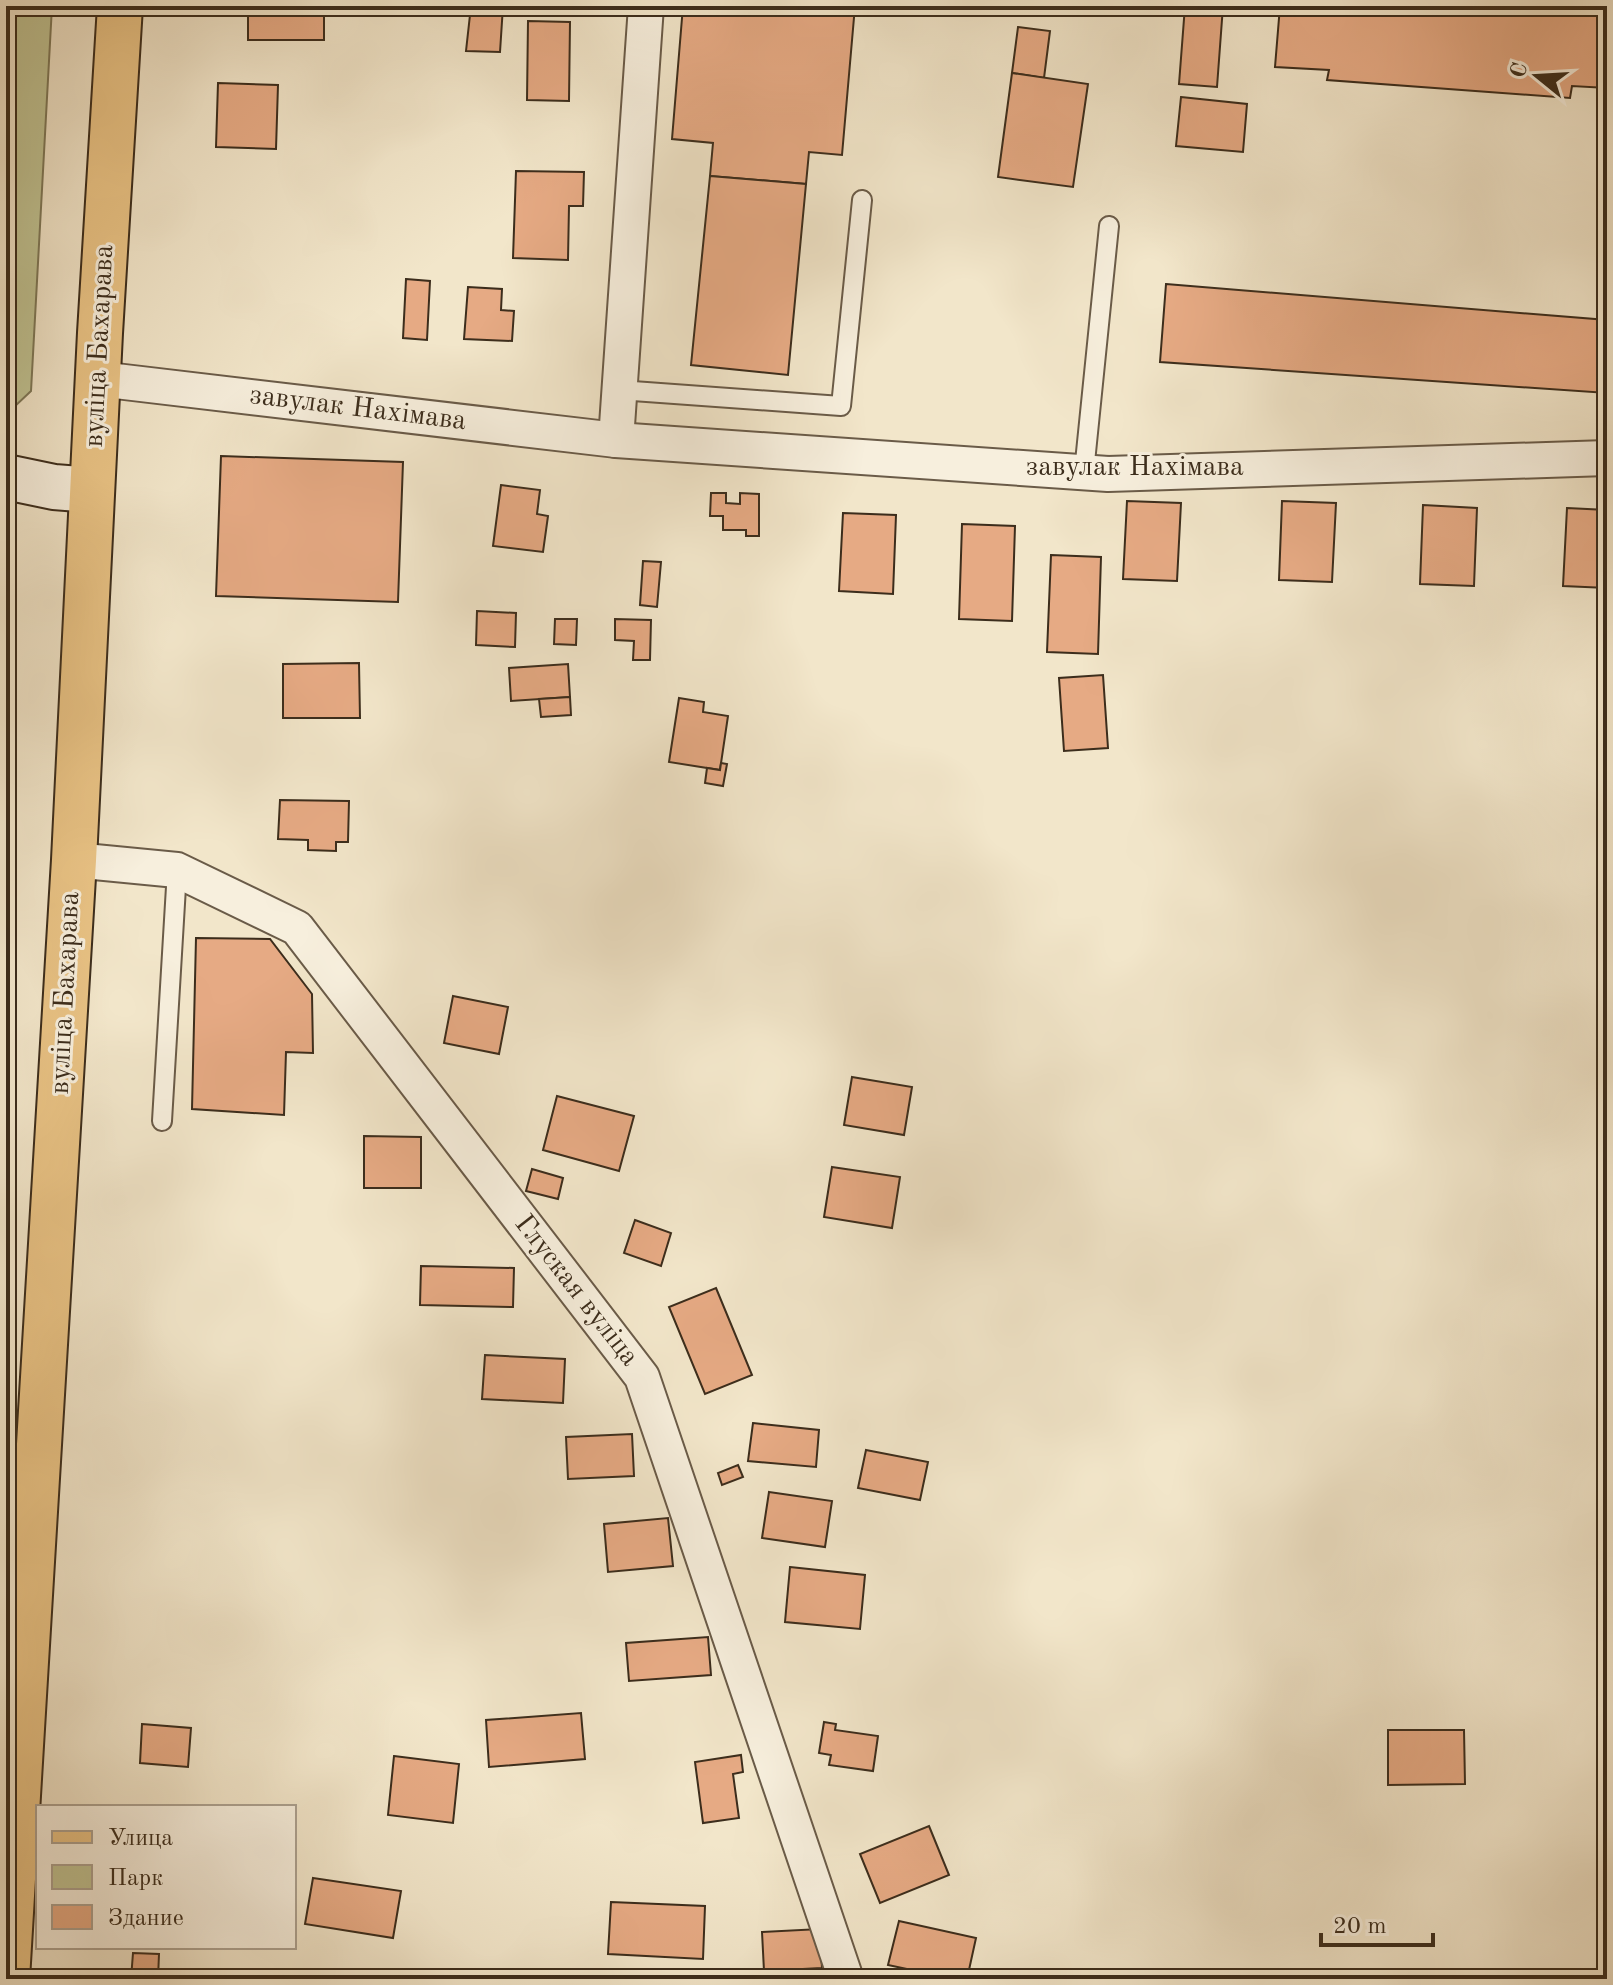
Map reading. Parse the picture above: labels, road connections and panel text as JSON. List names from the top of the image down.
{
  "streets": {
    "main road": ["вуліца Бахарава"],
    "street": ["завулак Нахімава", "Глуская вуліца"]
  },
  "crossings": [
    ["вуліца Бахарава", "завулак Нахімава"],
    ["вуліца Бахарава", "Глуская вуліца"]
  ],
  "legend": ["Улица", "Парк", "Здание"],
  "scale_bar": "20 m",
  "north": "left"
}
